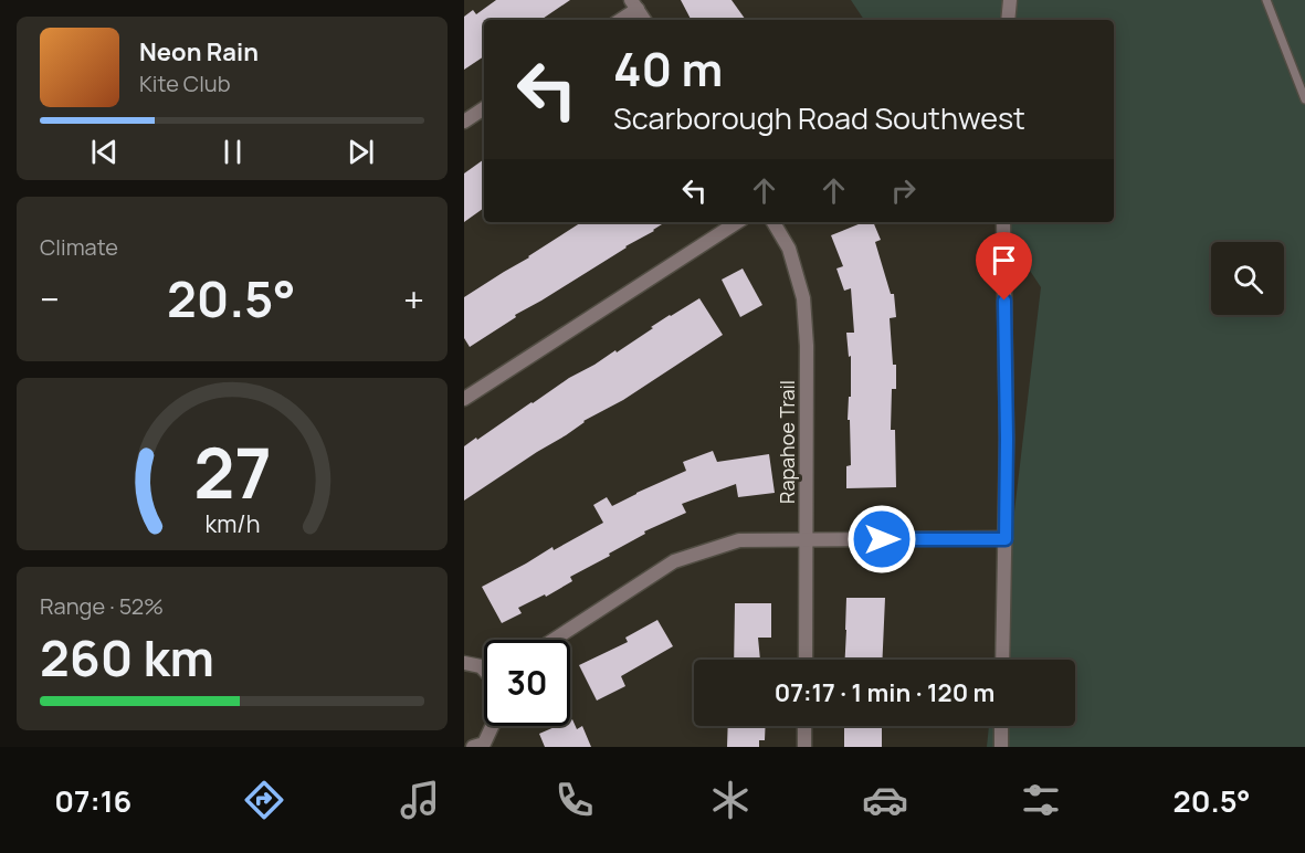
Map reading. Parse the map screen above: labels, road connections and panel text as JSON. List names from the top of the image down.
{
  "streets": {
    "street": ["Rapahoe Trail"]
  },
  "page": {
    "turn": ["40 m", "Scarborough Road Southwest"],
    "song": ["Neon Rain", "Kite Club"],
    "tile": [
      "Climate",
      ["Range · 52%", "260 km"]
    ],
    "heat": ["−", "20.5°", "+"],
    "limit": "30",
    "trip": "07:17 · 1 min · 120 m",
    "tabs": ["07:16", "20.5°"],
    "gauge": ["27", "km/h"]
  }
}
